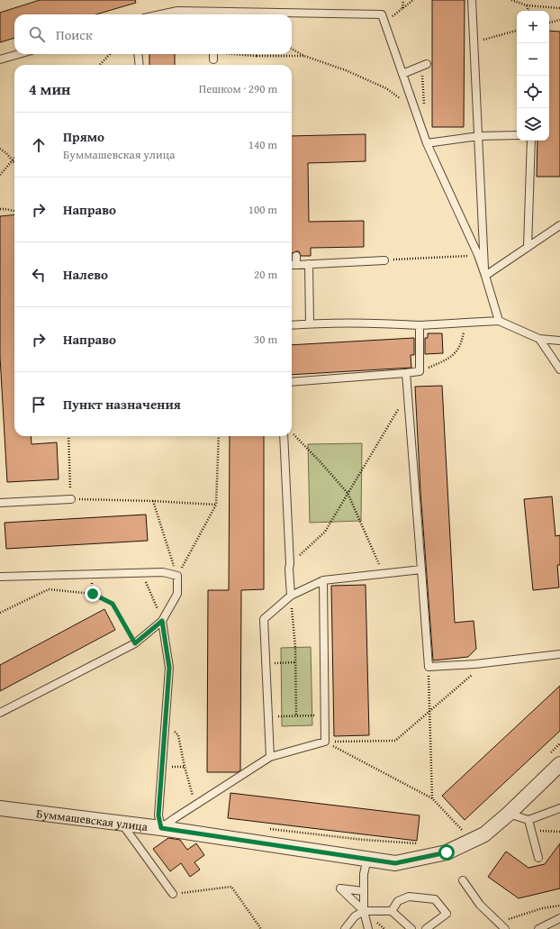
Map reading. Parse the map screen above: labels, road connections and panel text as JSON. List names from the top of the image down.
{
  "streets": {
    "street": ["Буммашевская улица"]
  },
  "page": {
    "map_buttons": ["+", "−"],
    "search": "Поиск",
    "heading": ["4 мин", "Пешком · 290 m"],
    "list": [
      ["Прямо", "Буммашевская улица", "140 m"],
      ["Направо", "100 m"],
      ["Налево", "20 m"],
      ["Направо", "30 m"],
      "Пункт назначения"
    ]
  }
}
